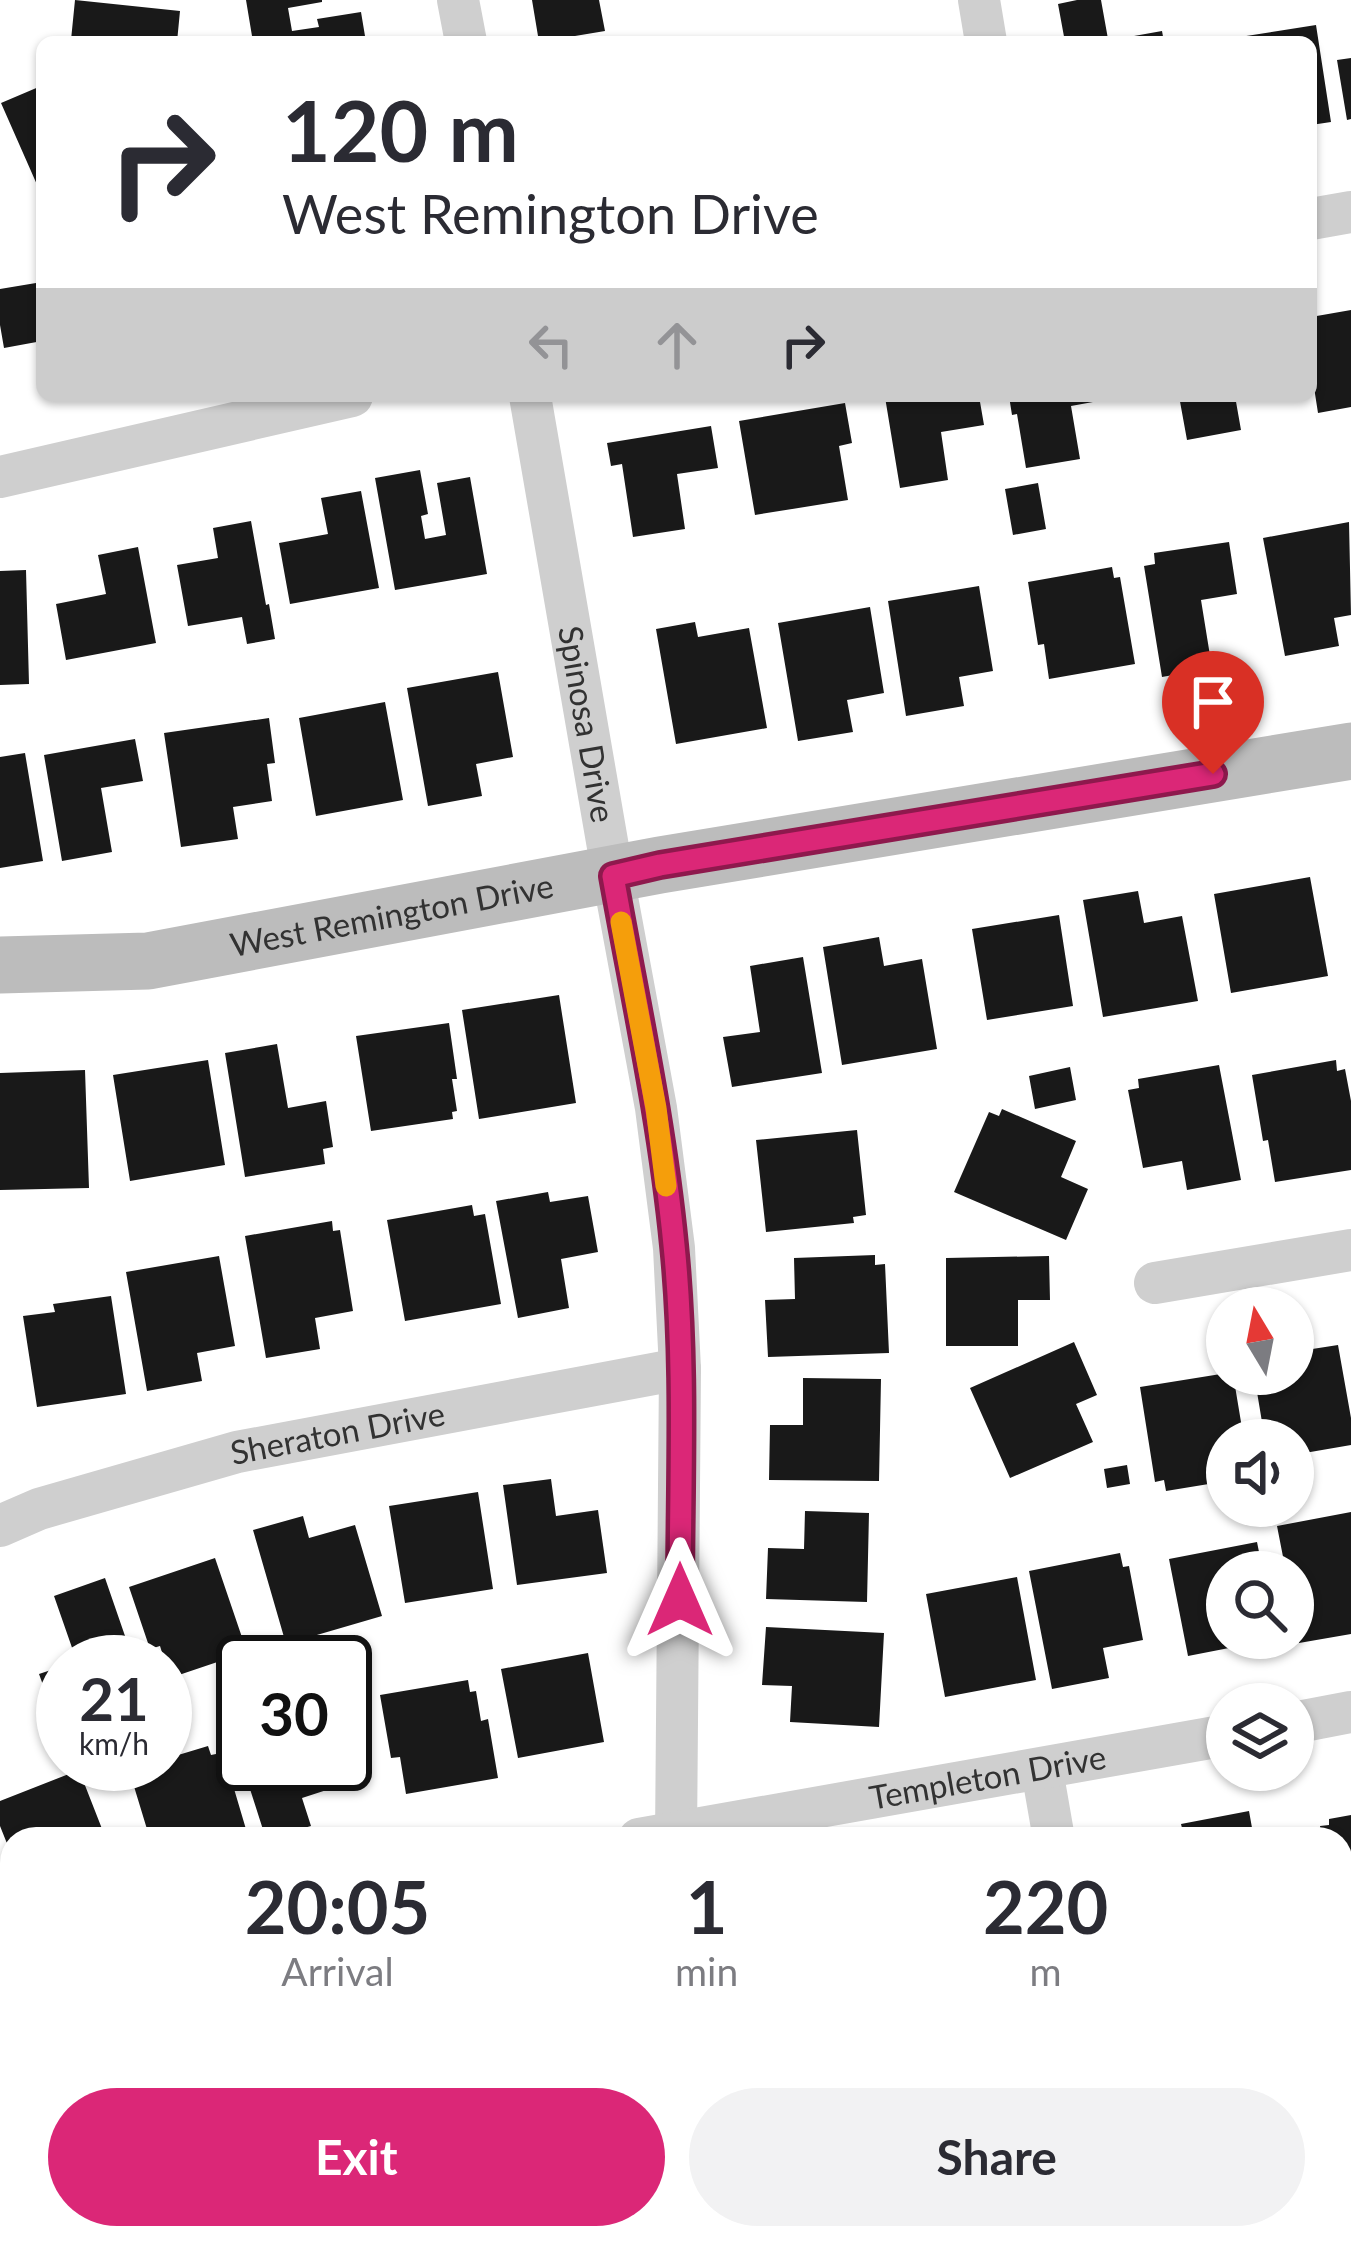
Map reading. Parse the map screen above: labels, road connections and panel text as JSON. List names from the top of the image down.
{
  "streets": {
    "street": [
      "Spinosa Drive",
      "West Remington Drive",
      "Sheraton Drive",
      "Templeton Drive"
    ]
  },
  "crossings": [
    ["Spinosa Drive", "West Remington Drive"],
    ["Spinosa Drive", "Sheraton Drive"]
  ],
  "north": "top",
  "page": {
    "turn": ["120 m", "West Remington Drive"],
    "speed": "21 km/h",
    "limit": "30",
    "eta": [
      "20:05",
      "Arrival",
      "1",
      "min",
      "220",
      "m"
    ],
    "buttons": ["Exit", "Share"]
  }
}
